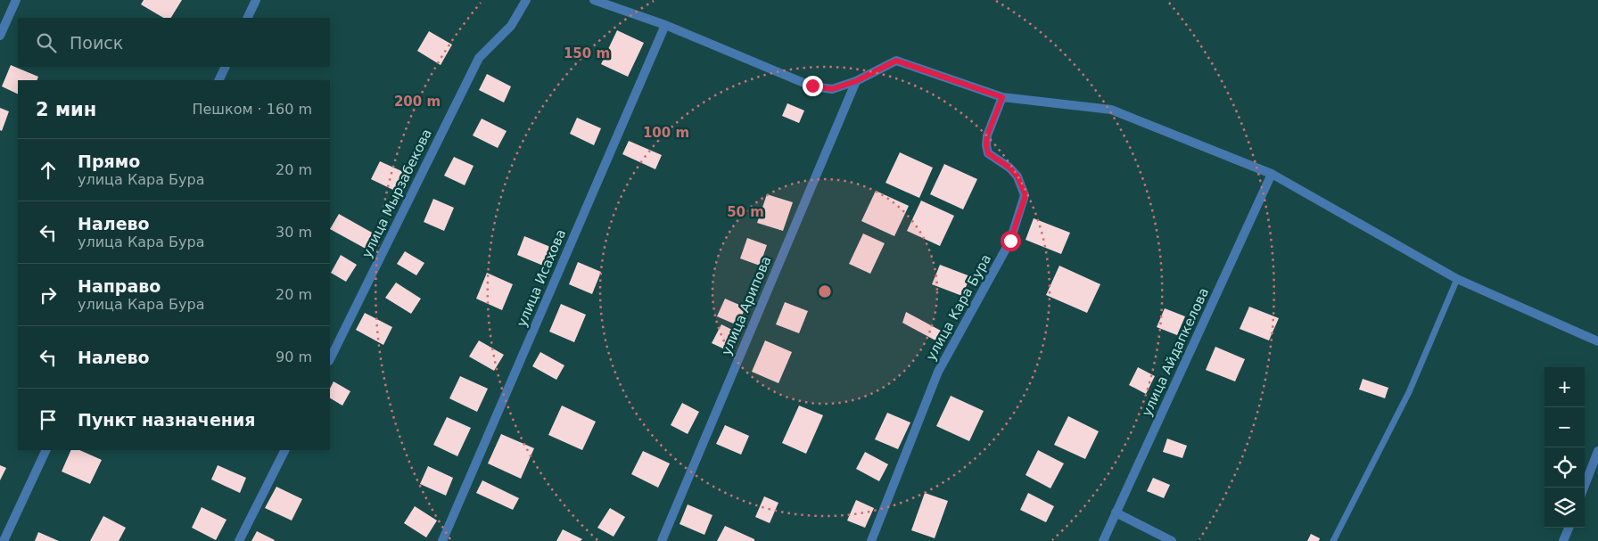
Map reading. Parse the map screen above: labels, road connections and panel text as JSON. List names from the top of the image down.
{
  "streets": {
    "street": [
      "улица Мырзабекова",
      "улица Исахова",
      "улица Арипова",
      "улица Кара Бура",
      "улица Айдапкелова"
    ]
  },
  "page": {
    "search": "Поиск",
    "heading": ["2 мин", "Пешком · 160 m"],
    "list": [
      ["Прямо", "улица Кара Бура", "20 m"],
      ["Налево", "улица Кара Бура", "30 m"],
      ["Направо", "улица Кара Бура", "20 m"],
      ["Налево", "90 m"],
      "Пункт назначения"
    ],
    "map_buttons": ["+", "−"]
  },
  "rings": [
    "150 m",
    "200 m",
    "100 m",
    "50 m"
  ]
}
